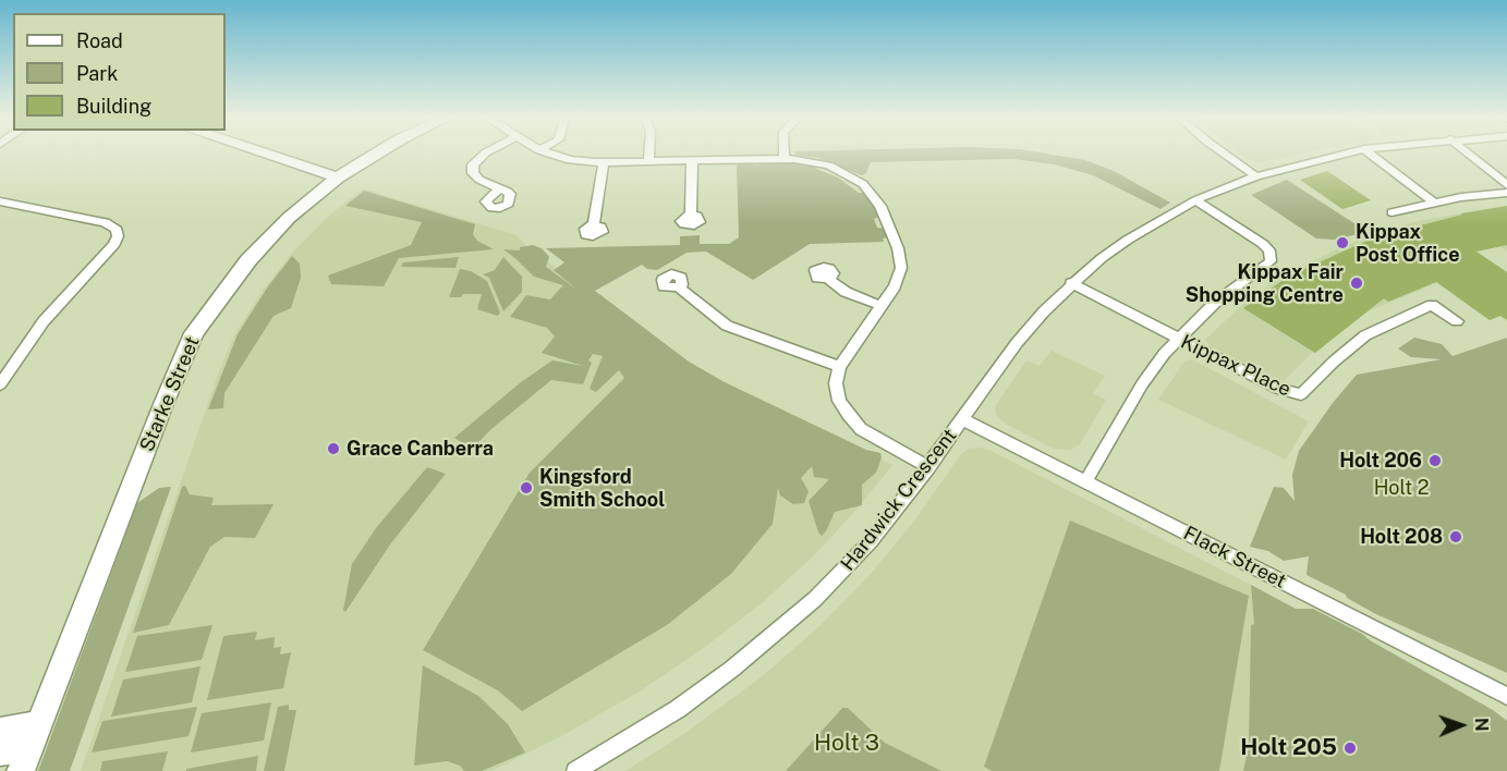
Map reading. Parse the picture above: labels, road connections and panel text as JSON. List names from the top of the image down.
{
  "streets": {
    "street": [
      "Kippax Place",
      "Starke Street",
      "Hardwick Crescent",
      "Flack Street"
    ]
  },
  "crossings": [
    ["Kippax Place", "Hardwick Crescent"],
    ["Hardwick Crescent", "Flack Street"]
  ],
  "parks": ["Holt 2", "Holt 3"],
  "places": [
    "Kippax Post Office",
    "Kippax Fair Shopping Centre",
    "Grace Canberra",
    "Holt 206",
    "Kingsford Smith School",
    "Holt 208",
    "Holt 205"
  ],
  "legend": ["Road", "Park", "Building"],
  "north": "right"
}
